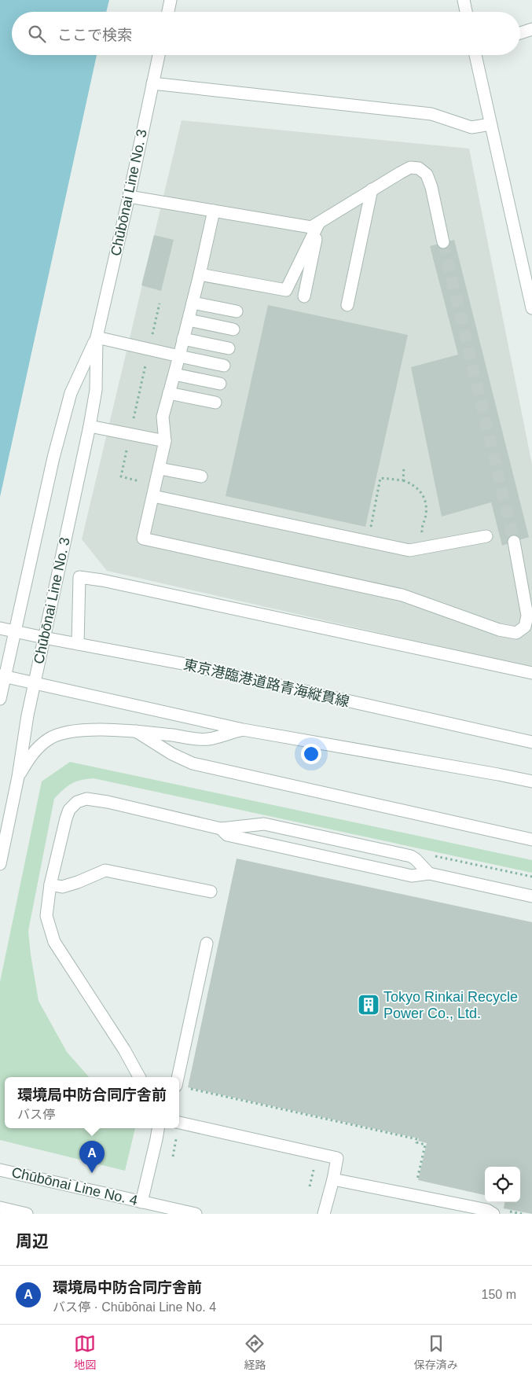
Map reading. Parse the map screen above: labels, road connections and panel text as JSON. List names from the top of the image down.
{
  "streets": {
    "street": ["Chūbōnai Line No. 3", "東京港臨港道路青海縦貫線", "Chūbōnai Line No. 4"]
  },
  "crossings": [
    ["Chūbōnai Line No. 3", "東京港臨港道路青海縦貫線"]
  ],
  "places": {
    "building": ["Tokyo Rinkai Recycle Power Co., Ltd."]
  },
  "page": {
    "search": "ここで検索",
    "popup": ["環境局中防合同庁舎前", "バス停"],
    "pins": "A",
    "heading": "周辺",
    "list": [
      {
        "mark": "A",
        "name": "環境局中防合同庁舎前",
        "note": "バス停 · Chūbōnai Line No. 4",
        "value": "150 m"
      }
    ],
    "nav": ["地図", "経路", "保存済み"]
  }
}
